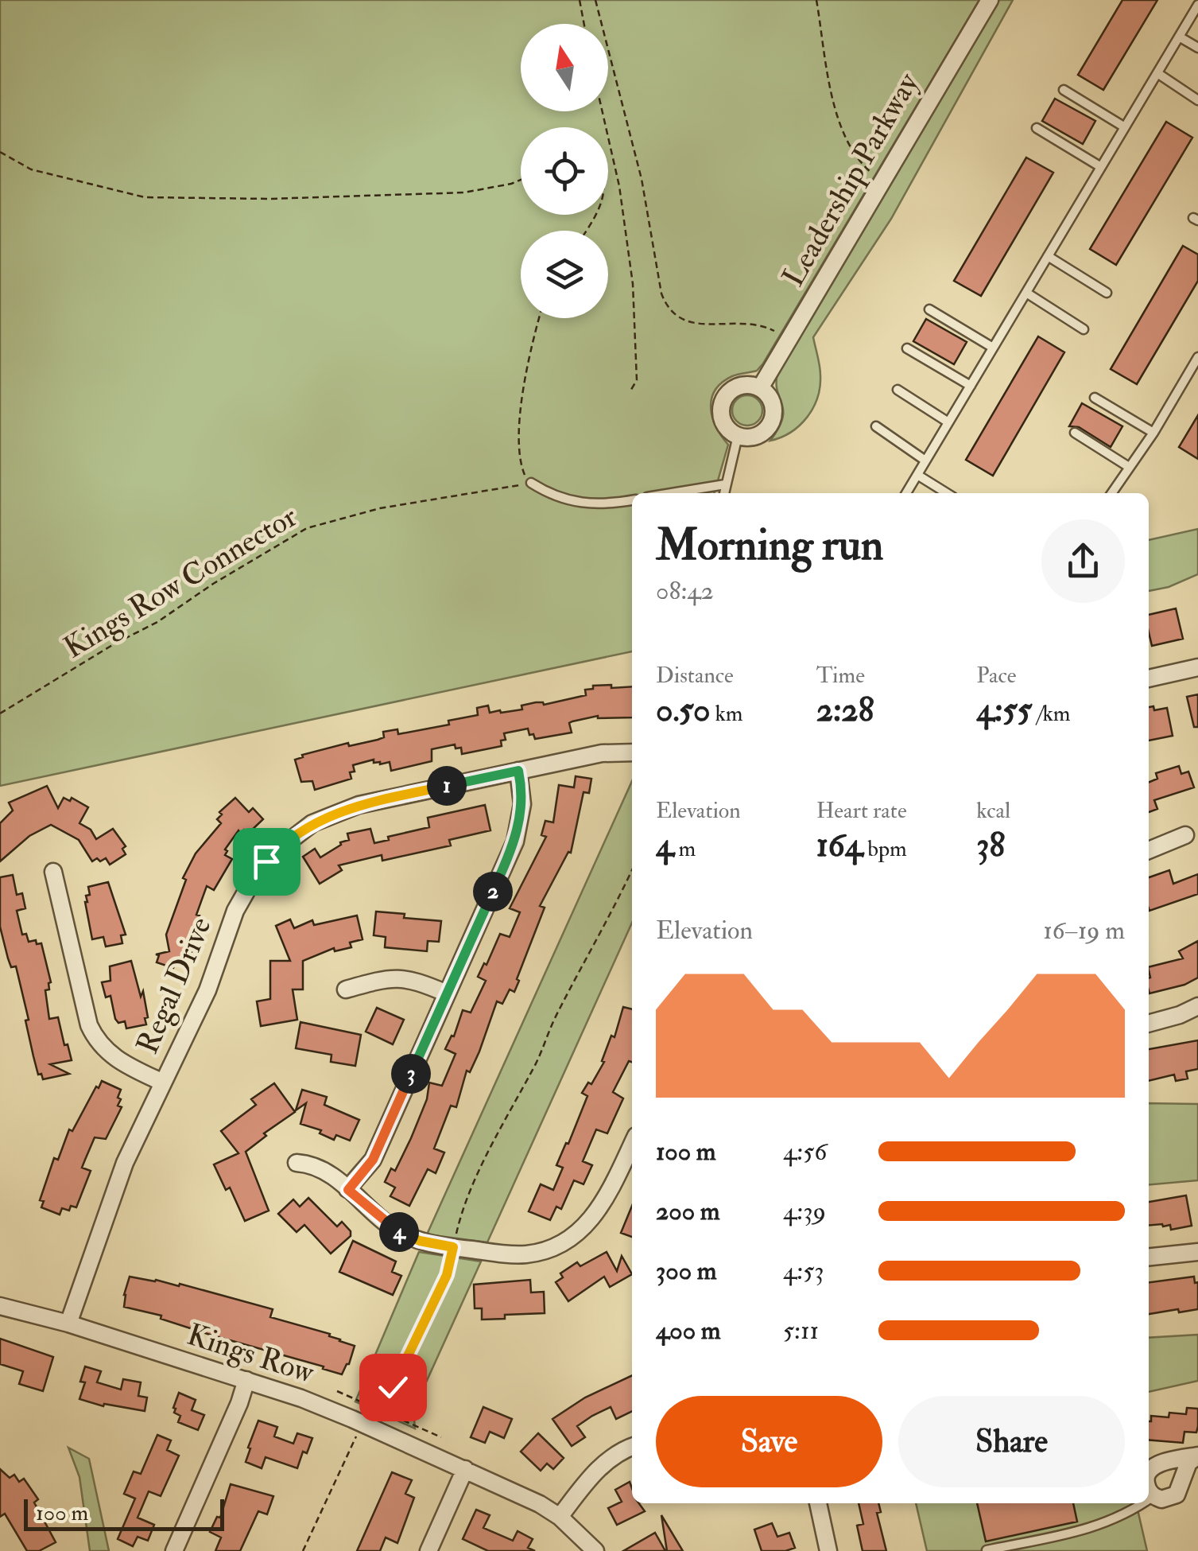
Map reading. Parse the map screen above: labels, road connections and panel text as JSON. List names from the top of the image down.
{
  "streets": {
    "street": ["Leadership Parkway", "Regal Drive", "Kings Row"],
    "path": ["Kings Row Connector"]
  },
  "crossings": [
    ["Regal Drive", "Kings Row"]
  ],
  "scale_bar": "100 m",
  "north": "top",
  "page": {
    "heading": ["Morning run", "08:42"],
    "stats": [
      ["Distance", "0.50 km"],
      ["Time", "2:28"],
      ["Pace", "4:55 /km"],
      ["Elevation", "4 m"],
      ["Heart rate", "164 bpm"],
      ["kcal", "38"]
    ],
    "pins": [
      "1",
      "2",
      "3",
      "4"
    ],
    "chart": ["Elevation", "16–19 m"],
    "list": [
      {
        "name": "100 m",
        "note": "4:56"
      },
      {
        "name": "200 m",
        "note": "4:39"
      },
      {
        "name": "300 m",
        "note": "4:53"
      },
      {
        "name": "400 m",
        "note": "5:11"
      }
    ],
    "buttons": ["Save", "Share"],
    "scale": "100 m"
  }
}
